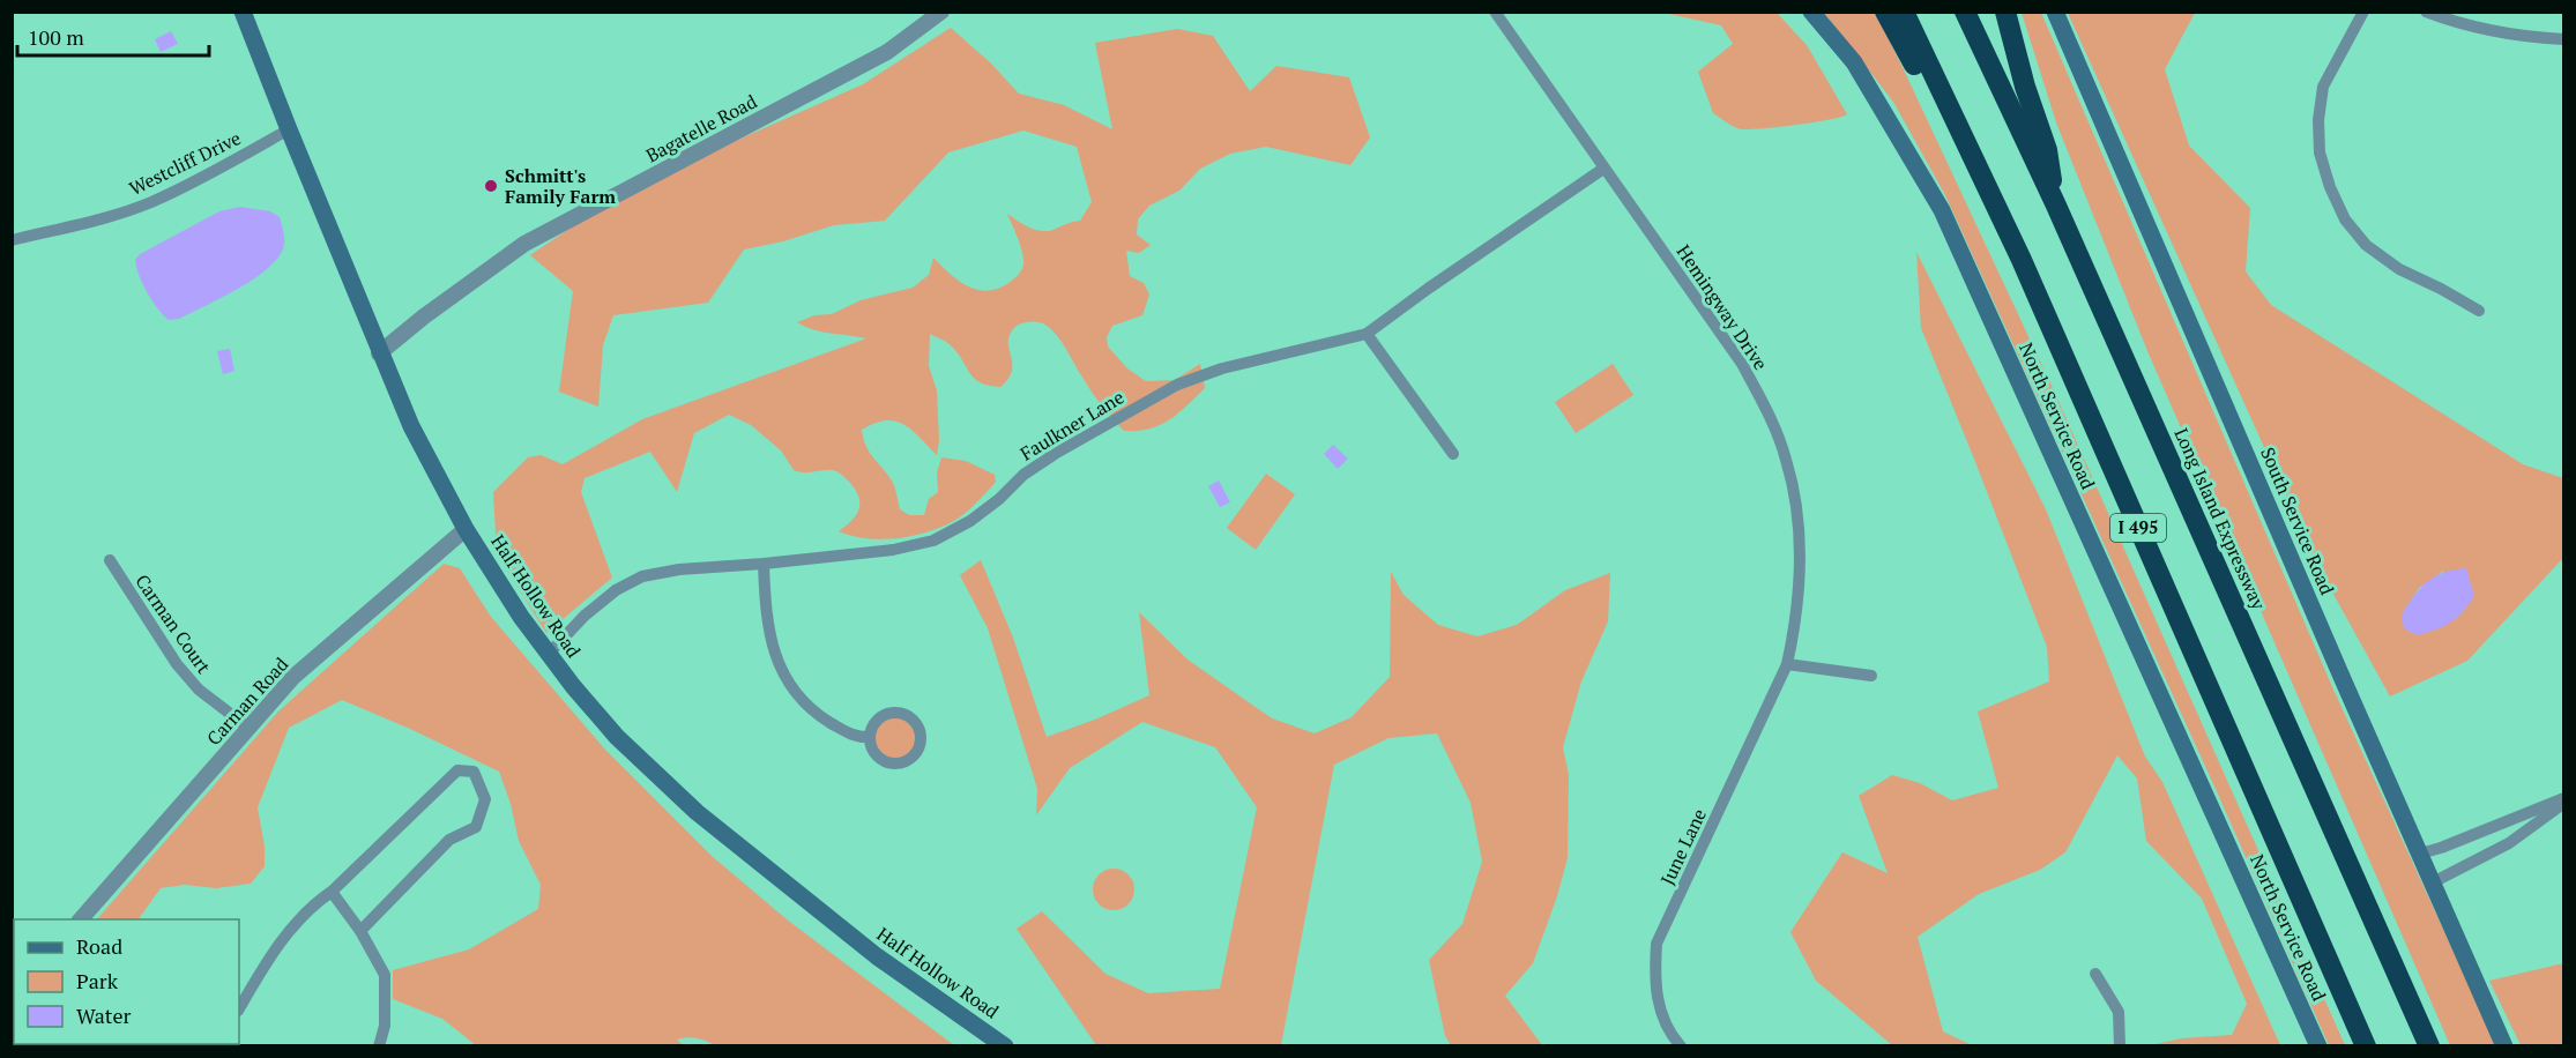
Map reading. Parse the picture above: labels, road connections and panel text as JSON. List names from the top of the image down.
{
  "streets": {
    "highway": ["Long Island Expressway", "I 495"],
    "main road": ["North Service Road", "South Service Road", "Half Hollow Road"],
    "street": [
      "Bagatelle Road",
      "Westcliff Drive",
      "Hemingway Drive",
      "Faulkner Lane",
      "Carman Court",
      "Carman Road",
      "June Lane"
    ]
  },
  "crossings": [
    ["Bagatelle Road", "Half Hollow Road"],
    ["Westcliff Drive", "Half Hollow Road"],
    ["Hemingway Drive", "Faulkner Lane"],
    ["Hemingway Drive", "June Lane"],
    ["Faulkner Lane", "Half Hollow Road"],
    ["Half Hollow Road", "Carman Road"],
    ["Carman Court", "Carman Road"]
  ],
  "places": ["Schmitt's Family Farm"],
  "legend": ["Road", "Park", "Water"],
  "scale_bar": "100 m"
}
